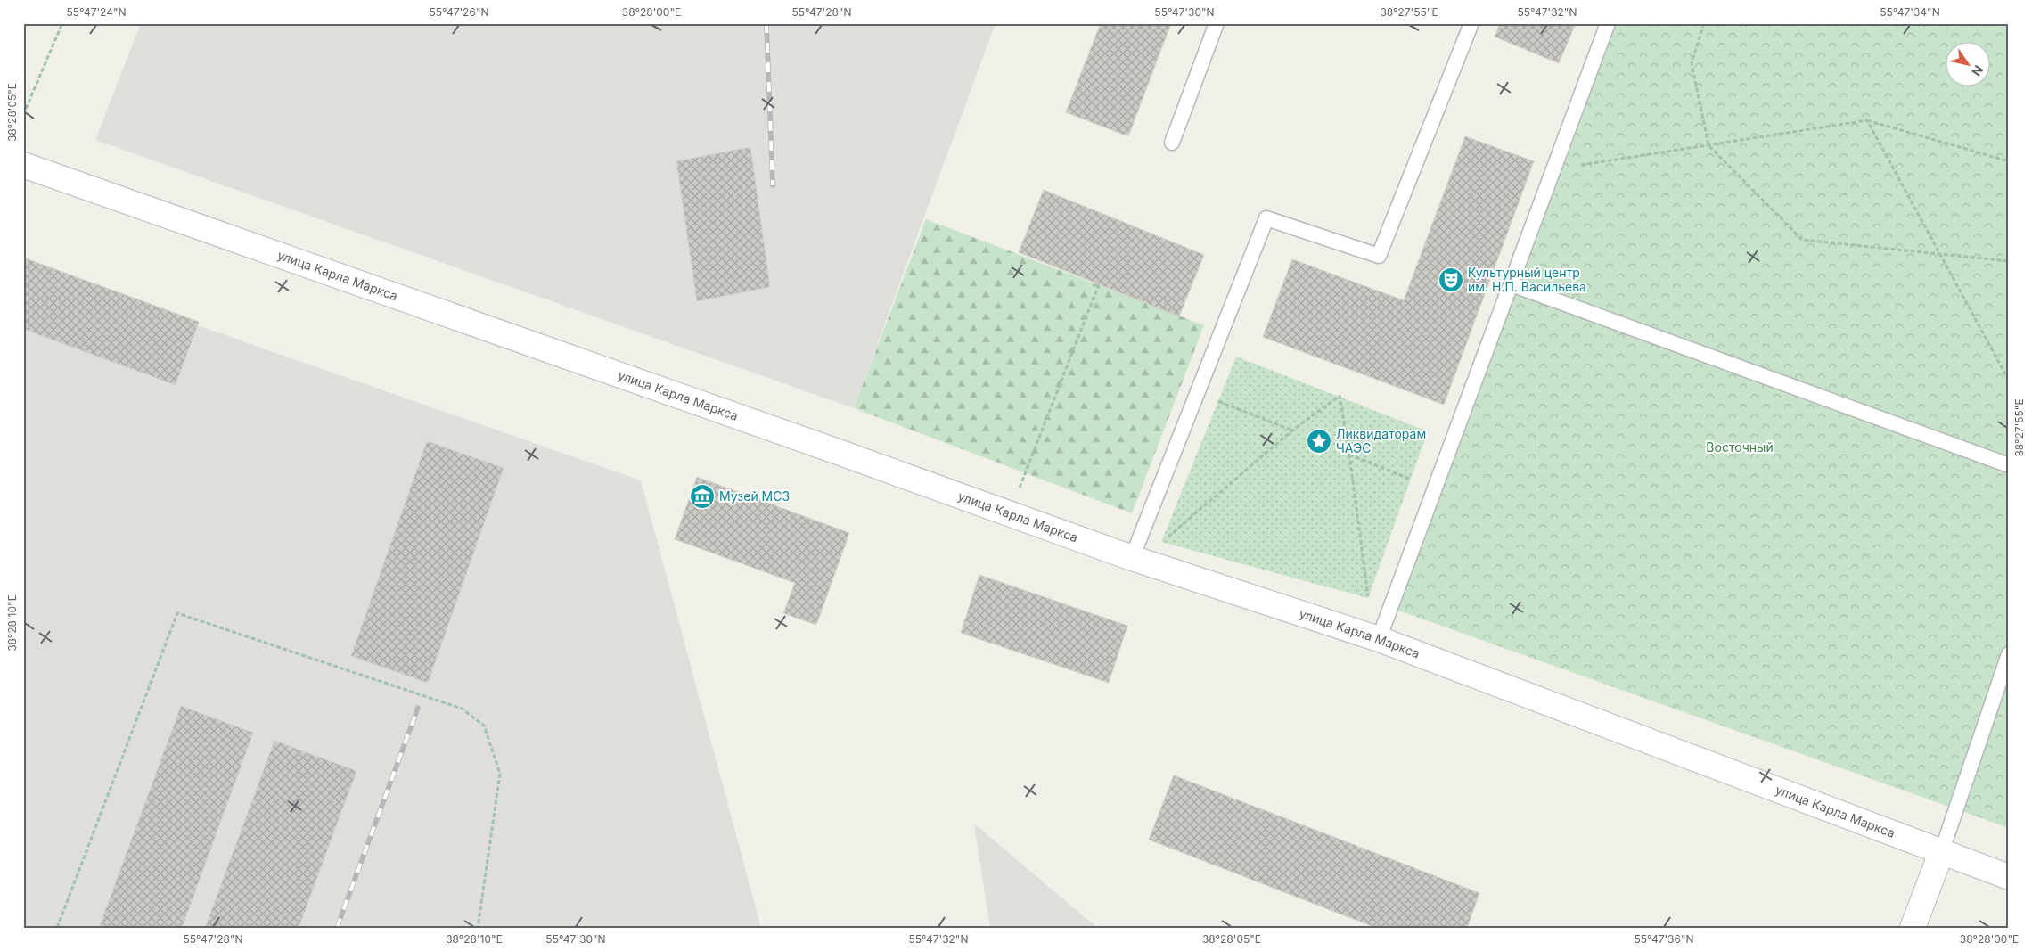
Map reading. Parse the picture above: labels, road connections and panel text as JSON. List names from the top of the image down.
{
  "streets": {
    "street": ["улица Карла Маркса"]
  },
  "parks": ["Восточный"],
  "places": {
    "theatre": ["Культурный центр им. Н.П. Васильева"],
    "place": ["Ликвидаторам ЧАЭС"],
    "museum": ["Музей МСЗ"]
  },
  "north": "bottom right",
  "coordinates": [
    "55°47'24\"N",
    "55°47'26\"N",
    "38°28'00\"E",
    "55°47'28\"N",
    "55°47'30\"N",
    "38°27'55\"E",
    "55°47'32\"N",
    "55°47'34\"N",
    "38°28'05\"E",
    "38°28'10\"E",
    "55°47'36\"N"
  ]
}
